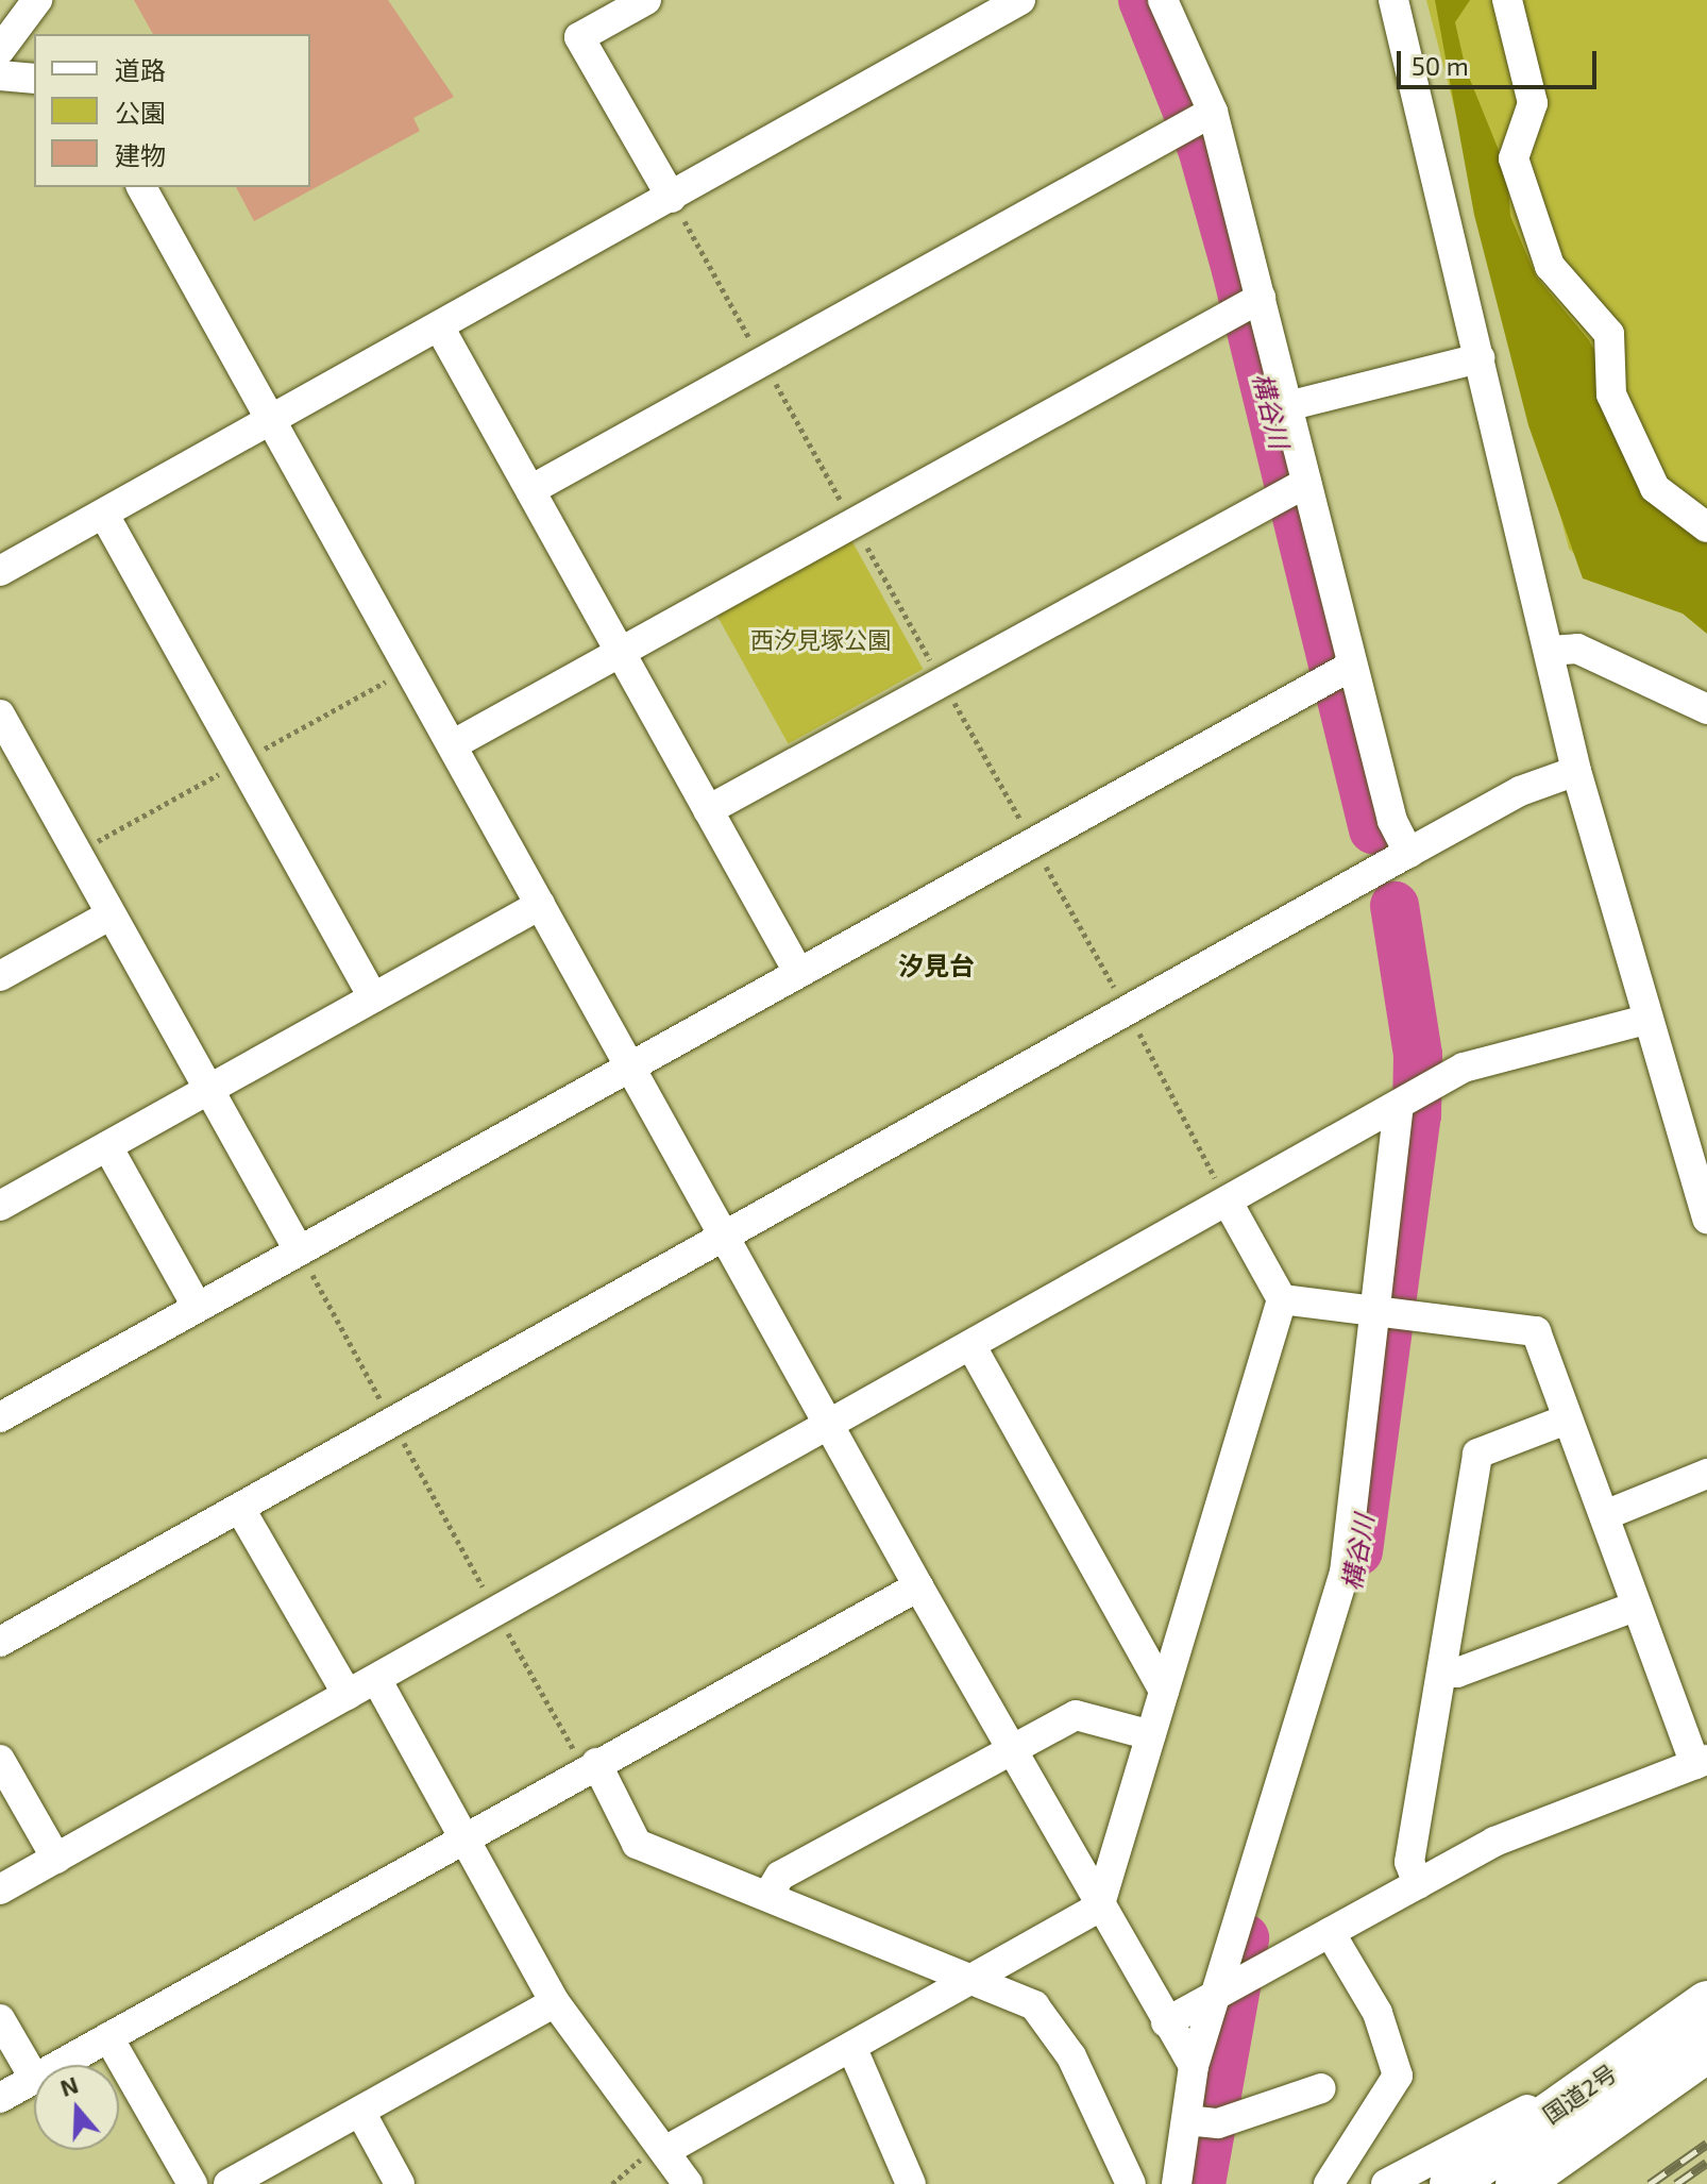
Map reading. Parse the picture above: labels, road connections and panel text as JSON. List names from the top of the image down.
{
  "streets": {
    "highway": ["国道2号"]
  },
  "districts": ["汐見台"],
  "water": ["構谷川"],
  "parks": ["西汐見塚公園"],
  "legend": ["道路", "公園", "建物"],
  "scale_bar": "50 m",
  "north": "top"
}
